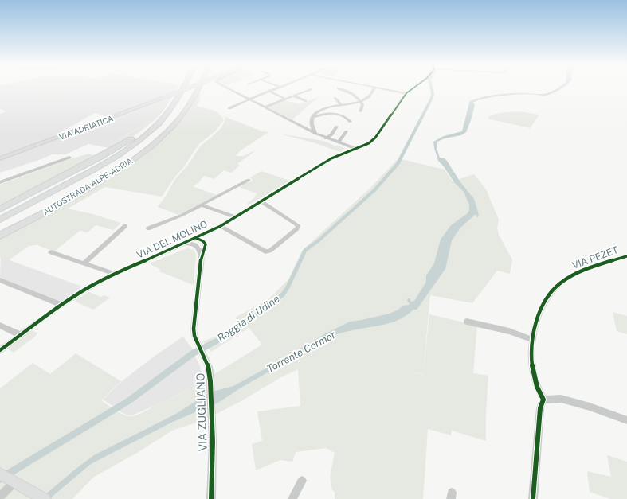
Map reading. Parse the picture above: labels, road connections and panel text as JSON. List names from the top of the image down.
{
  "streets": {
    "highway": ["AUTOSTRADA ALPE-ADRIA"],
    "main road": ["VIA ADRIATICA"],
    "street": ["VIA DEL MOLINO", "VIA PEZET", "VIA ZUGLIANO"]
  },
  "crossings": [
    ["VIA DEL MOLINO", "VIA ZUGLIANO"]
  ],
  "water": ["Roggia di Udine", "Torrente Cormor"]
}
